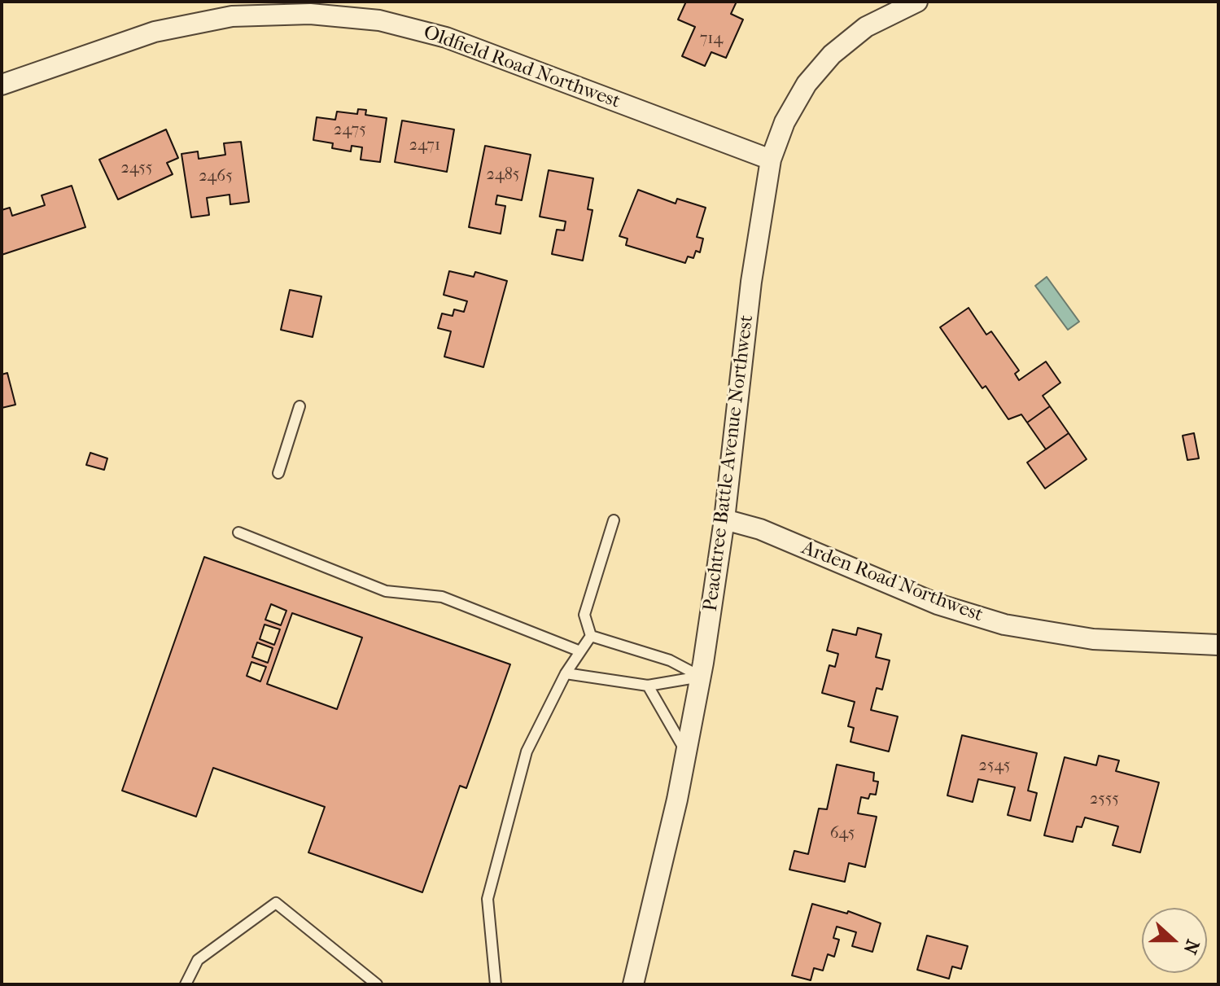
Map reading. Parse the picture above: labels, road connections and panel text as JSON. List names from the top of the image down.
{
  "streets": {
    "street": ["Oldfield Road Northwest", "Peachtree Battle Avenue Northwest", "Arden Road Northwest"]
  },
  "crossings": [
    ["Oldfield Road Northwest", "Peachtree Battle Avenue Northwest"],
    ["Peachtree Battle Avenue Northwest", "Arden Road Northwest"]
  ],
  "house_numbers": [
    "714",
    "2475",
    "2471",
    "2455",
    "2485",
    "2465",
    "2545",
    "2555",
    "645"
  ],
  "north": "right"
}
